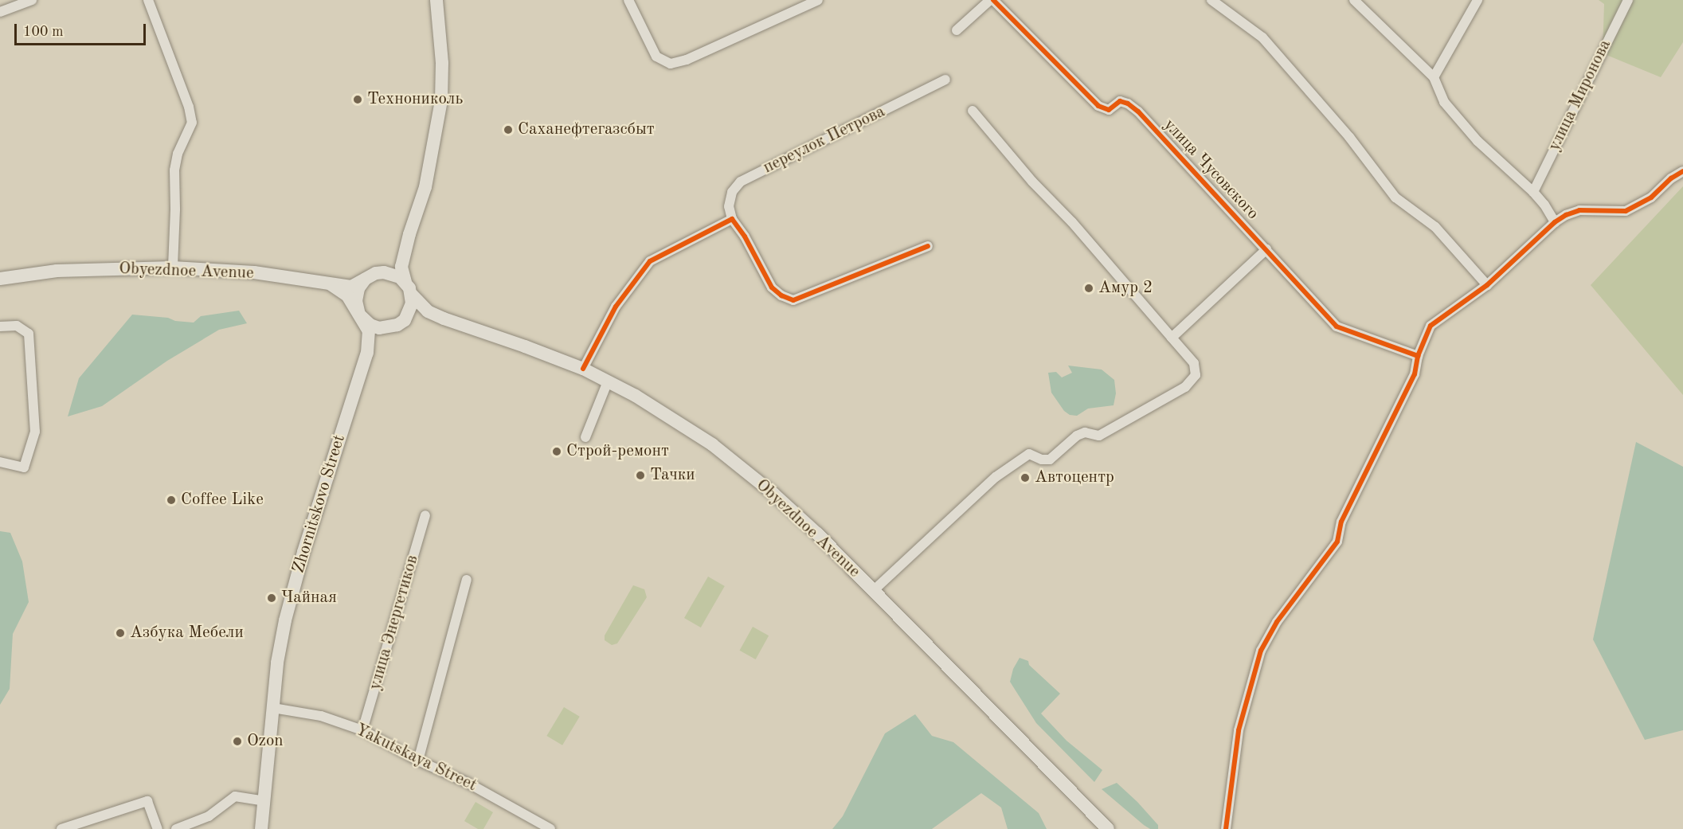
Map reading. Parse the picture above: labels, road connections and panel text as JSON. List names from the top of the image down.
{
  "streets": {
    "main road": ["Obyezdnoe Avenue", "Zhornitskovo Street"],
    "street": [
      "улица Миронова",
      "переулок Петрова",
      "улица Чусовского",
      "улица Энергетиков",
      "Yakutskaya Street"
    ]
  },
  "crossings": [
    ["Obyezdnoe Avenue", "Zhornitskovo Street"],
    ["Zhornitskovo Street", "Yakutskaya Street"],
    ["улица Энергетиков", "Yakutskaya Street"]
  ],
  "places": [
    "Технониколь",
    "Саханефтегазсбыт",
    "Амур 2",
    "Строй-ремонт",
    "Тачки",
    "Автоцентр",
    "Coffee Like",
    "Чайная",
    "Азбука Мебели",
    "Ozon"
  ],
  "scale_bar": "100 m"
}
